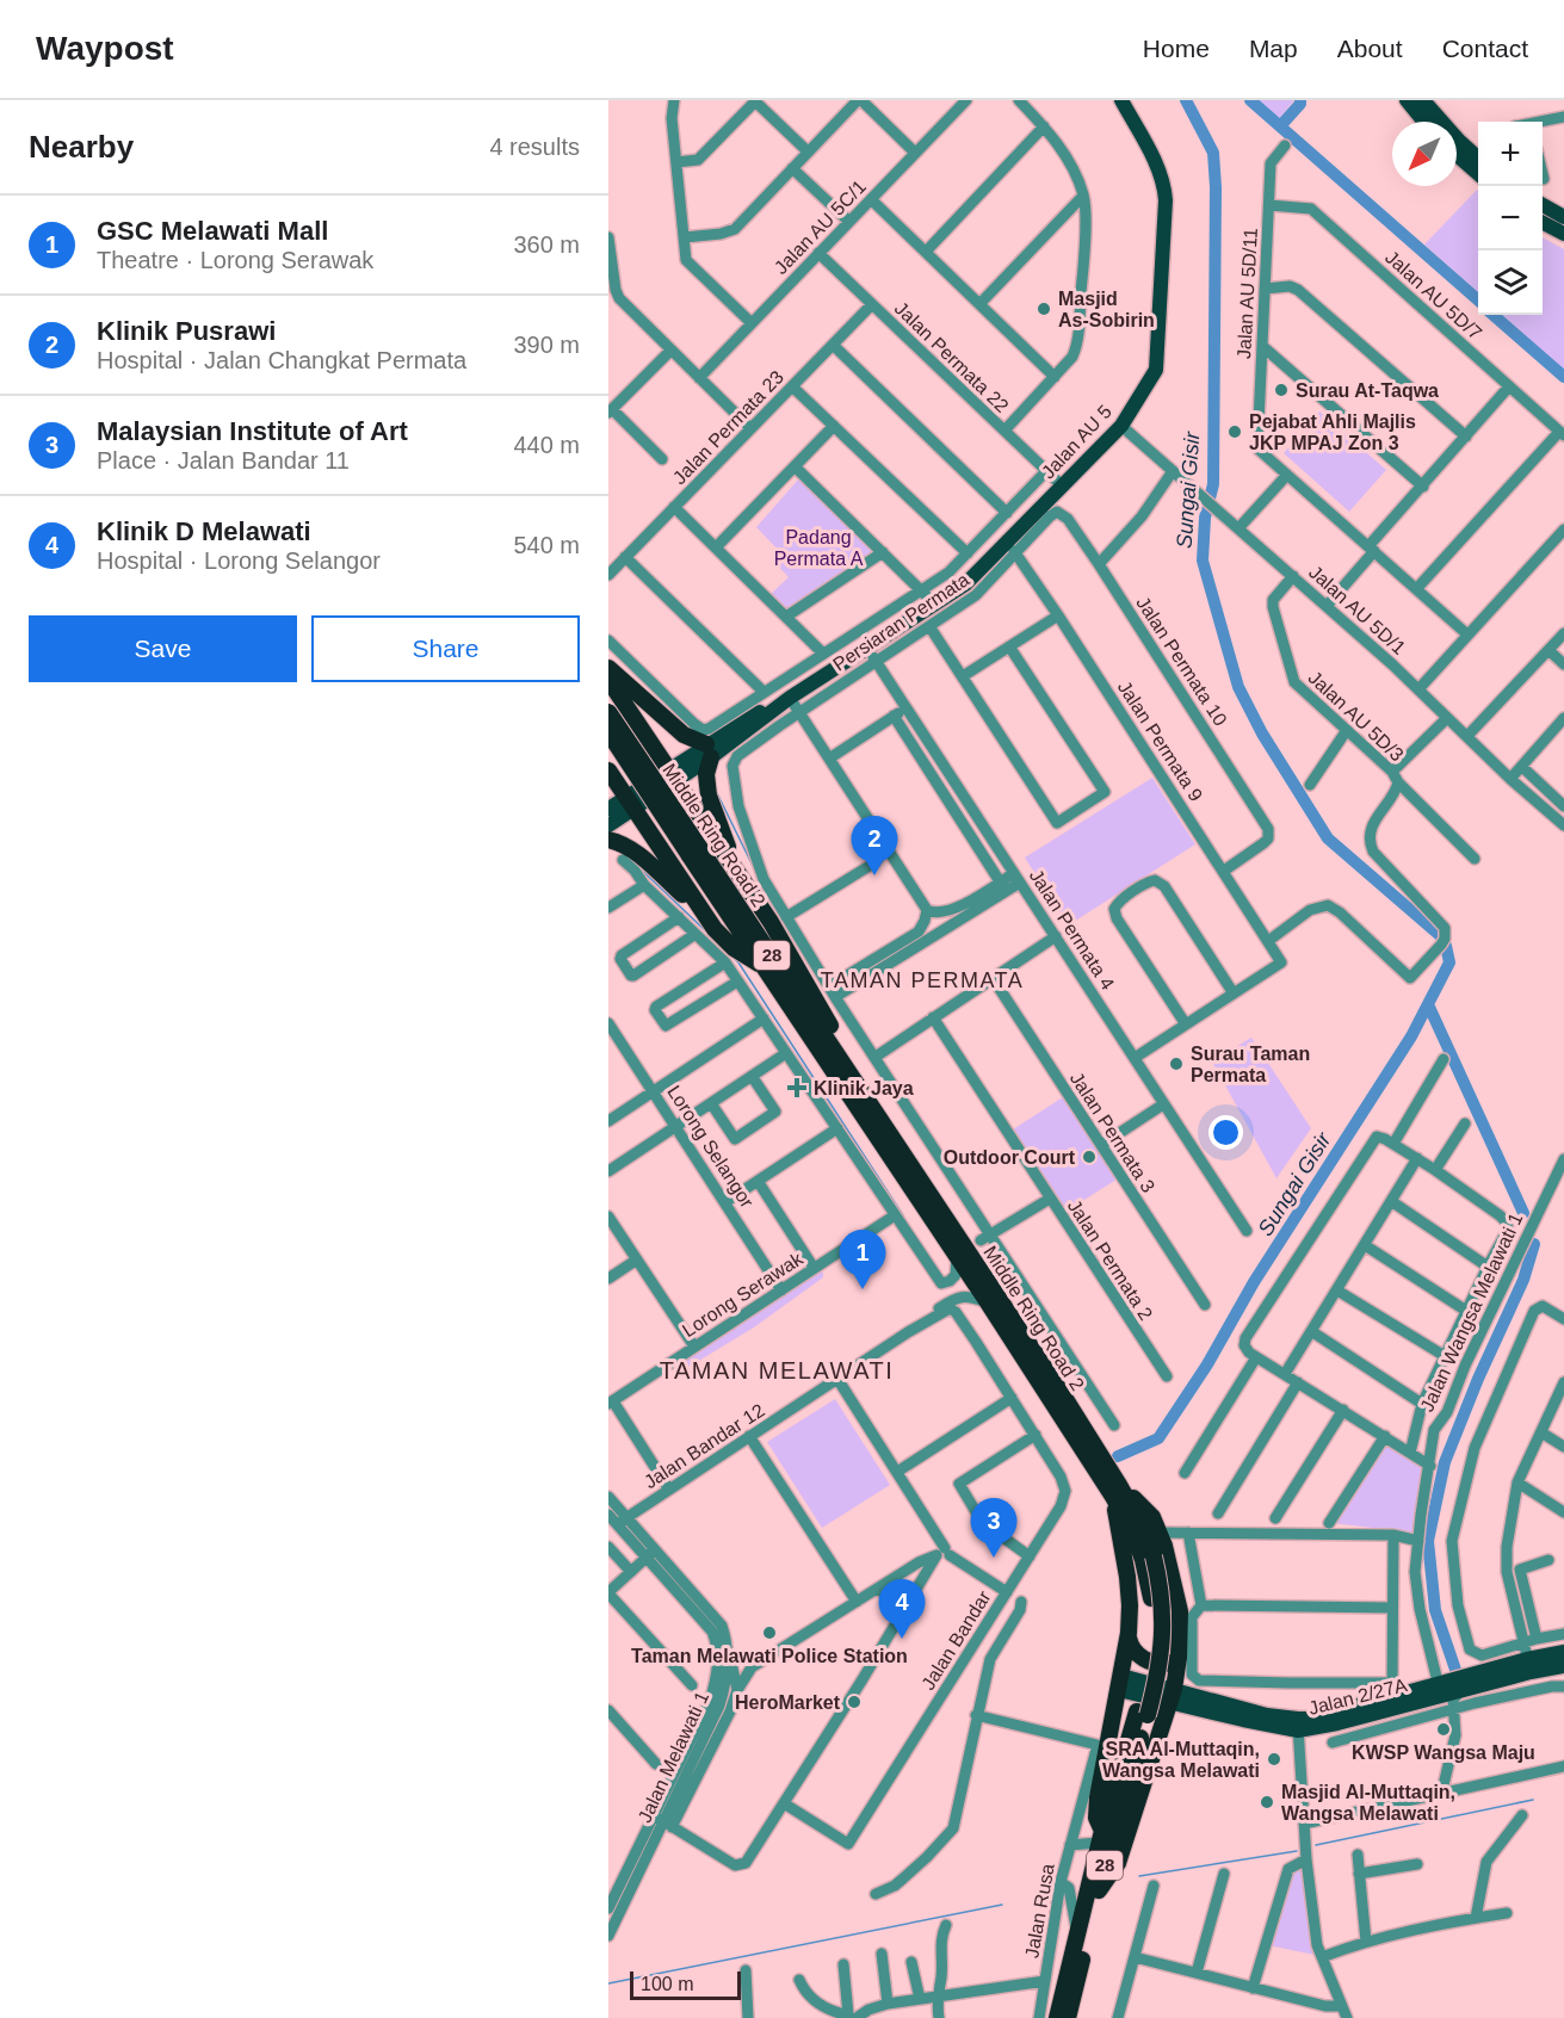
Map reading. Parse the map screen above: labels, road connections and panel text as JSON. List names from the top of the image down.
{
  "streets": {
    "highway": ["Middle Ring Road 2", "28"],
    "main road": ["Jalan AU 5", "Jalan 2/27A"],
    "street": [
      "Jalan AU 5C/1",
      "Jalan AU 5D/11",
      "Jalan AU 5D/7",
      "Jalan Permata 22",
      "Jalan Permata 23",
      "Jalan AU 5D/1",
      "Persiaran Permata",
      "Jalan Permata 10",
      "Jalan AU 5D/3",
      "Jalan Permata 9",
      "Jalan Permata 4",
      "Jalan Permata 3",
      "Lorong Selangor",
      "Jalan Permata 2",
      "Lorong Serawak",
      "Jalan Wangsa Melawati 1",
      "Jalan Bandar 12",
      "Jalan Bandar",
      "Jalan Melawati 1",
      "Jalan Rusa"
    ]
  },
  "crossings": [
    ["Jalan AU 5C/1", "Jalan Permata 22"],
    ["Jalan AU 5D/11", "Jalan AU 5D/7"],
    ["Jalan Permata 22", "Jalan Permata 23"],
    ["Jalan Permata 22", "Jalan AU 5"],
    ["Jalan AU 5", "Jalan AU 5D/1"],
    ["Jalan AU 5", "Jalan Permata 9"],
    ["Jalan AU 5", "Jalan Permata 4"],
    ["Jalan AU 5D/1", "Jalan AU 5D/3"],
    ["Persiaran Permata", "Jalan Permata 10"],
    ["Persiaran Permata", "Jalan Permata 9"],
    ["Persiaran Permata", "Jalan Permata 4"],
    ["Jalan Permata 10", "Jalan Permata 9"],
    ["Lorong Selangor", "Lorong Serawak"],
    ["Jalan Wangsa Melawati 1", "Jalan 2/27A"],
    ["Jalan Bandar 12", "Jalan Melawati 1"]
  ],
  "districts": ["TAMAN PERMATA", "TAMAN MELAWATI"],
  "water": ["Sungai Gisir"],
  "parks": ["Padang Permata A"],
  "places": {
    "other": [
      "Masjid As-Sobirin",
      "Surau At-Taqwa",
      "Pejabat Ahli Majlis JKP MPAJ Zon 3",
      "Surau Taman Permata",
      "Outdoor Court",
      "Taman Melawati Police Station",
      "HeroMarket",
      "KWSP Wangsa Maju",
      "SRA Al-Muttaqin, Wangsa Melawati",
      "Masjid Al-Muttaqin, Wangsa Melawati"
    ],
    "health": ["Klinik Jaya"]
  },
  "scale_bar": "100 m",
  "north": "bottom left",
  "page": {
    "header": "Waypost",
    "nav": [
      "Home",
      "Map",
      "About",
      "Contact"
    ],
    "heading": ["Nearby", "4 results"],
    "map_buttons": ["+", "−"],
    "list": [
      {
        "mark": "1",
        "name": "GSC Melawati Mall",
        "note": "Theatre · Lorong Serawak",
        "value": "360 m"
      },
      {
        "mark": "2",
        "name": "Klinik Pusrawi",
        "note": "Hospital · Jalan Changkat Permata",
        "value": "390 m"
      },
      {
        "mark": "3",
        "name": "Malaysian Institute of Art",
        "note": "Place · Jalan Bandar 11",
        "value": "440 m"
      },
      {
        "mark": "4",
        "name": "Klinik D Melawati",
        "note": "Hospital · Lorong Selangor",
        "value": "540 m"
      }
    ],
    "buttons": ["Save", "Share"],
    "pins": [
      "2",
      "1",
      "3",
      "4"
    ],
    "scale": "100 m"
  }
}
